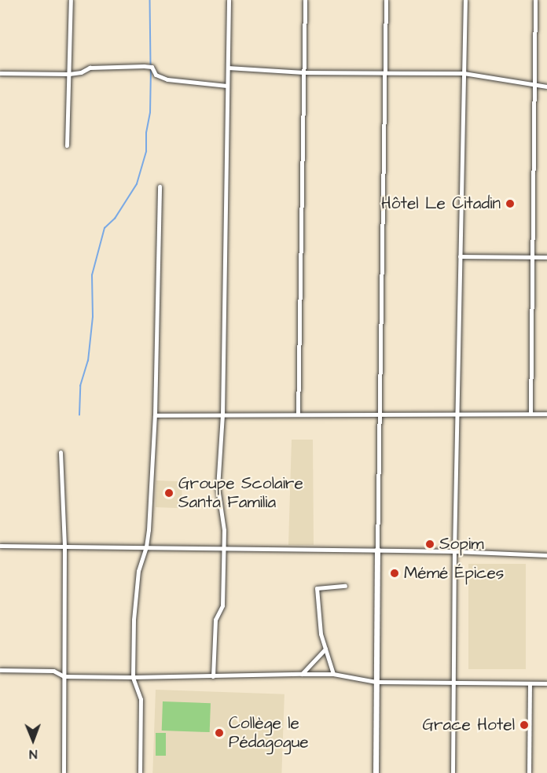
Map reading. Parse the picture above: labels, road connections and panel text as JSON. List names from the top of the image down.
{
  "places": [
    "Hôtel Le Citadin",
    "Groupe Scolaire Santa Familia",
    "Sopim",
    "Mémé Épices",
    "Grace Hotel",
    "Collège le Pédagogue"
  ],
  "north": "bottom"
}
